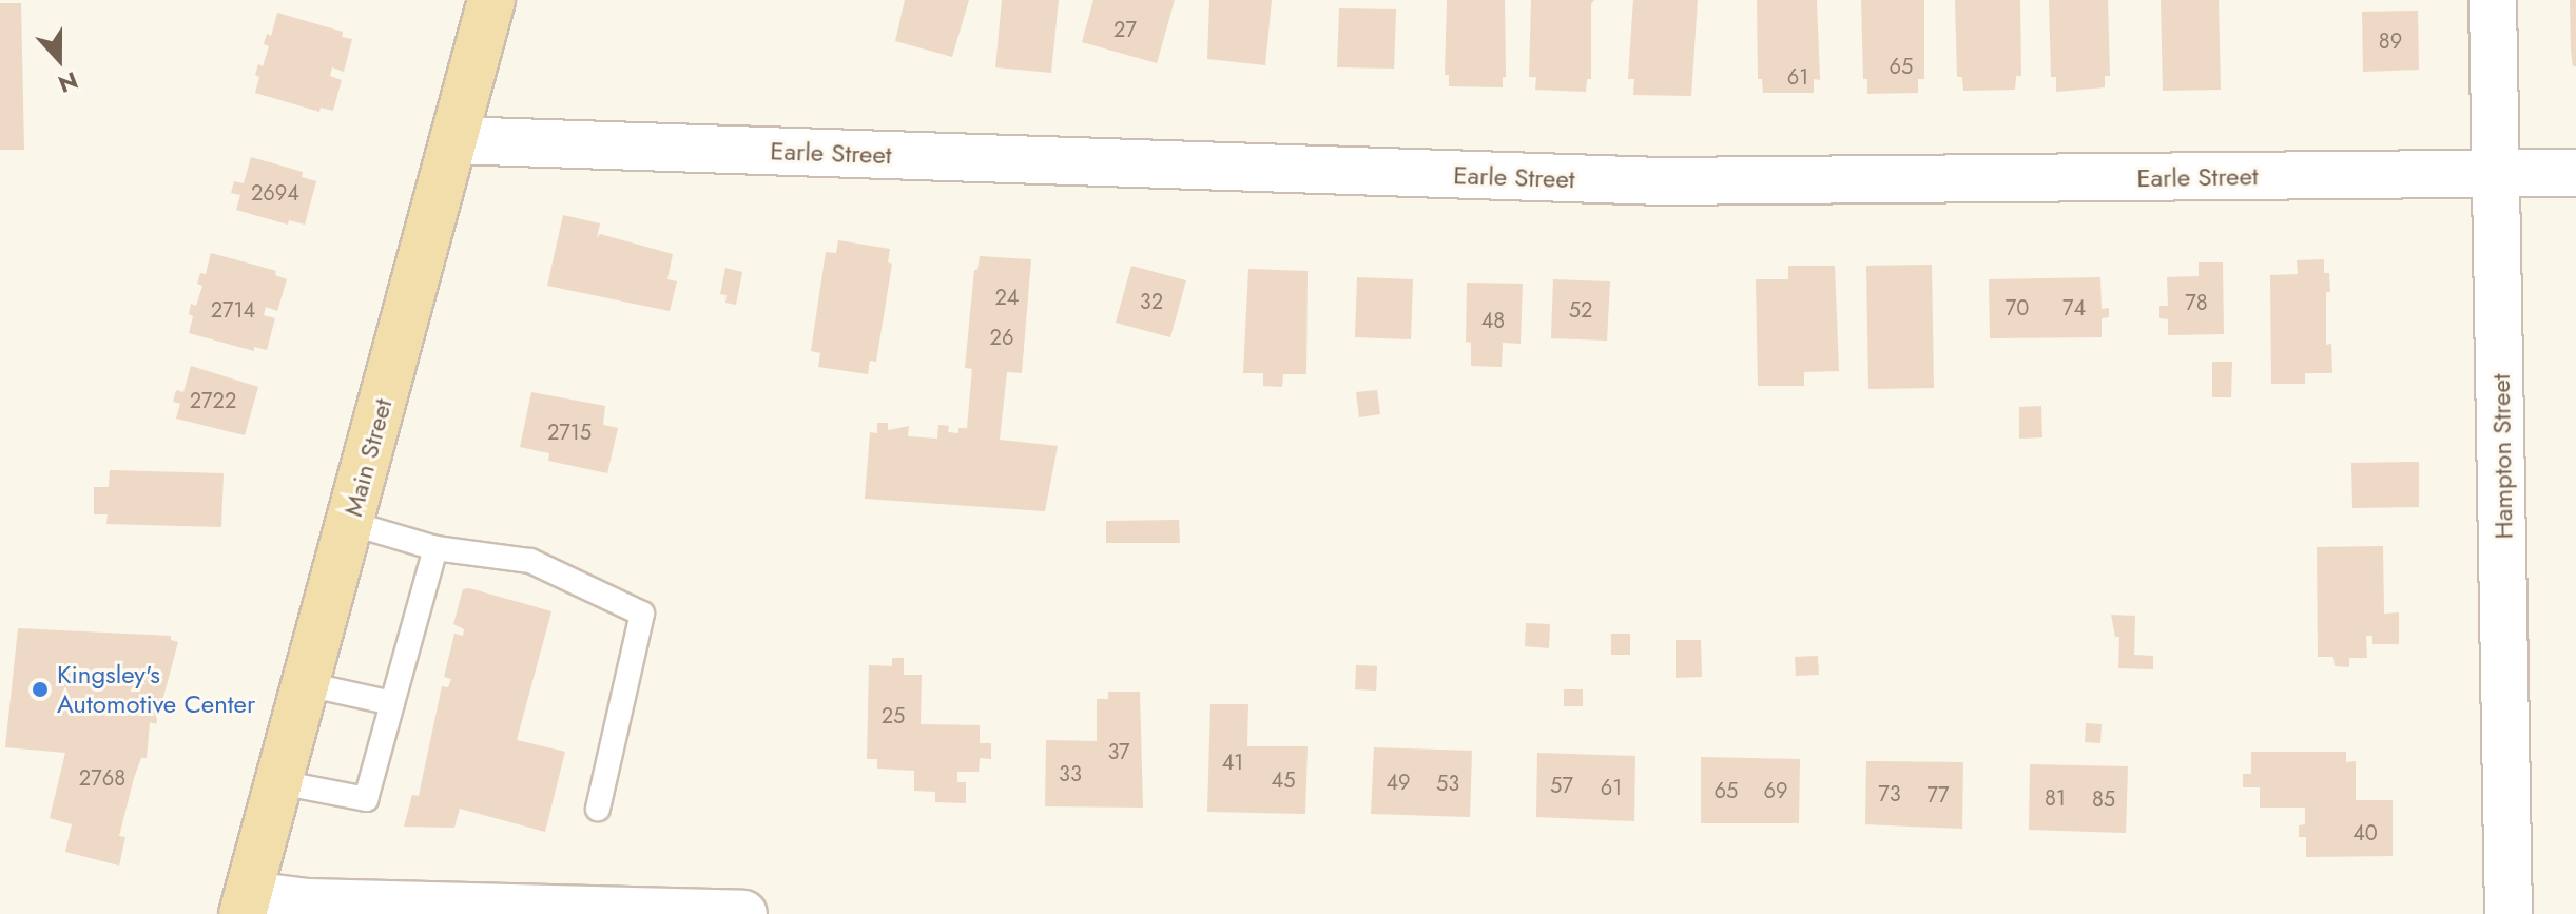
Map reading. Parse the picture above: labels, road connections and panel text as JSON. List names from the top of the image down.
{
  "streets": {
    "main road": ["Main Street"],
    "street": ["Earle Street", "Hampton Street"]
  },
  "crossings": [
    ["Earle Street", "Hampton Street"],
    ["Earle Street", "Main Street"]
  ],
  "places": ["Kingsley's Automotive Center"],
  "house_numbers": [
    "27",
    "89",
    "65",
    "61",
    "2694",
    "24",
    "32",
    "78",
    "70",
    "74",
    "2714",
    "52",
    "48",
    "26",
    "2722",
    "2715",
    "25",
    "37",
    "41",
    "33",
    "2768",
    "45",
    "49",
    "53",
    "57",
    "61",
    "65",
    "69",
    "73",
    "77",
    "81",
    "85",
    "40"
  ],
  "north": "bottom"
}
